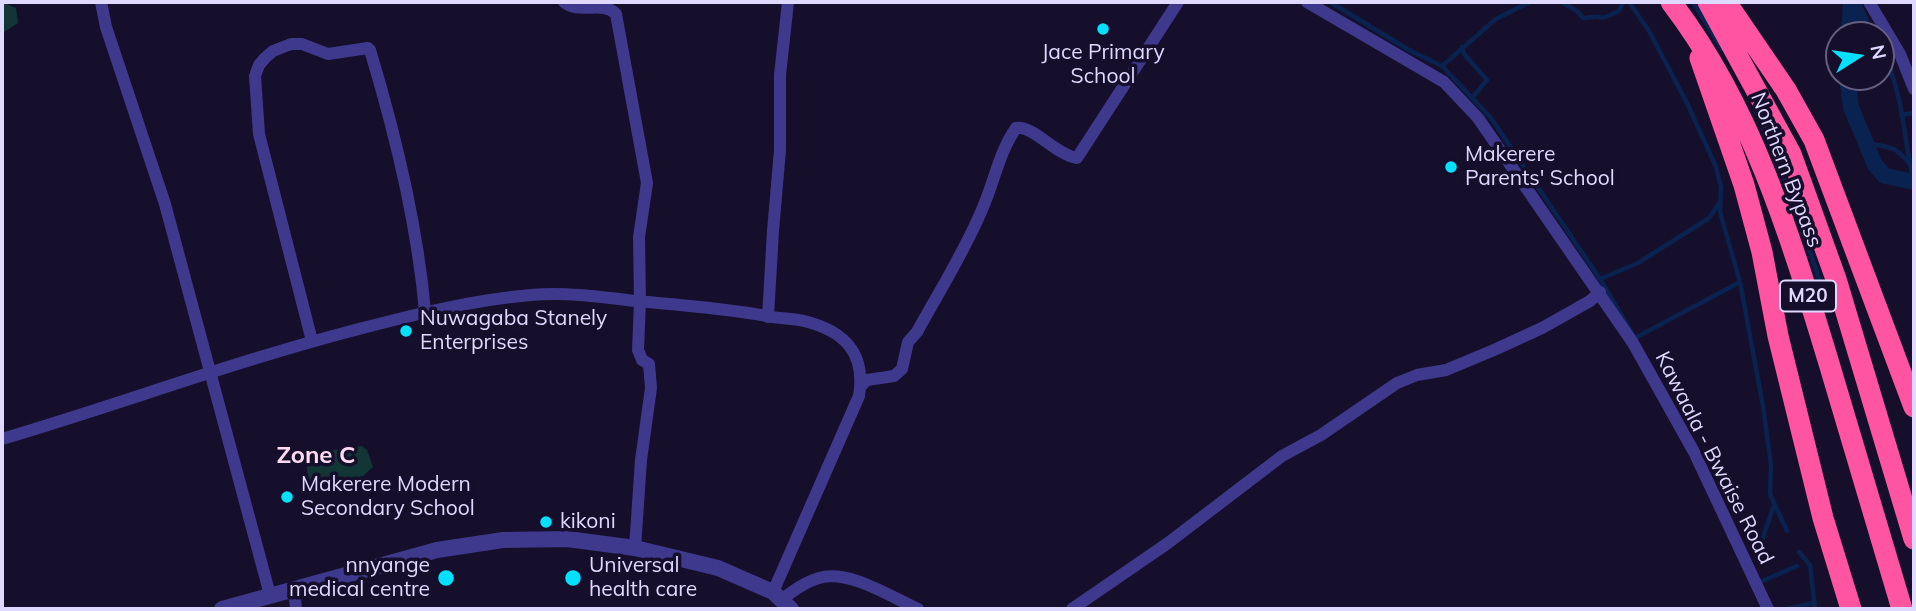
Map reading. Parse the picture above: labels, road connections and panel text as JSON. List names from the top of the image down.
{
  "streets": {
    "highway": ["Northern Bypass", "M20"],
    "street": ["Kawaala - Bwaise Road"]
  },
  "districts": ["Zone C"],
  "places": [
    "Jace Primary School",
    "Makerere Parents' School",
    "Nuwagaba Stanely Enterprises",
    "Makerere Modern Secondary School",
    "kikoni",
    "nnyange medical centre",
    "Universal health care"
  ],
  "north": "right"
}
